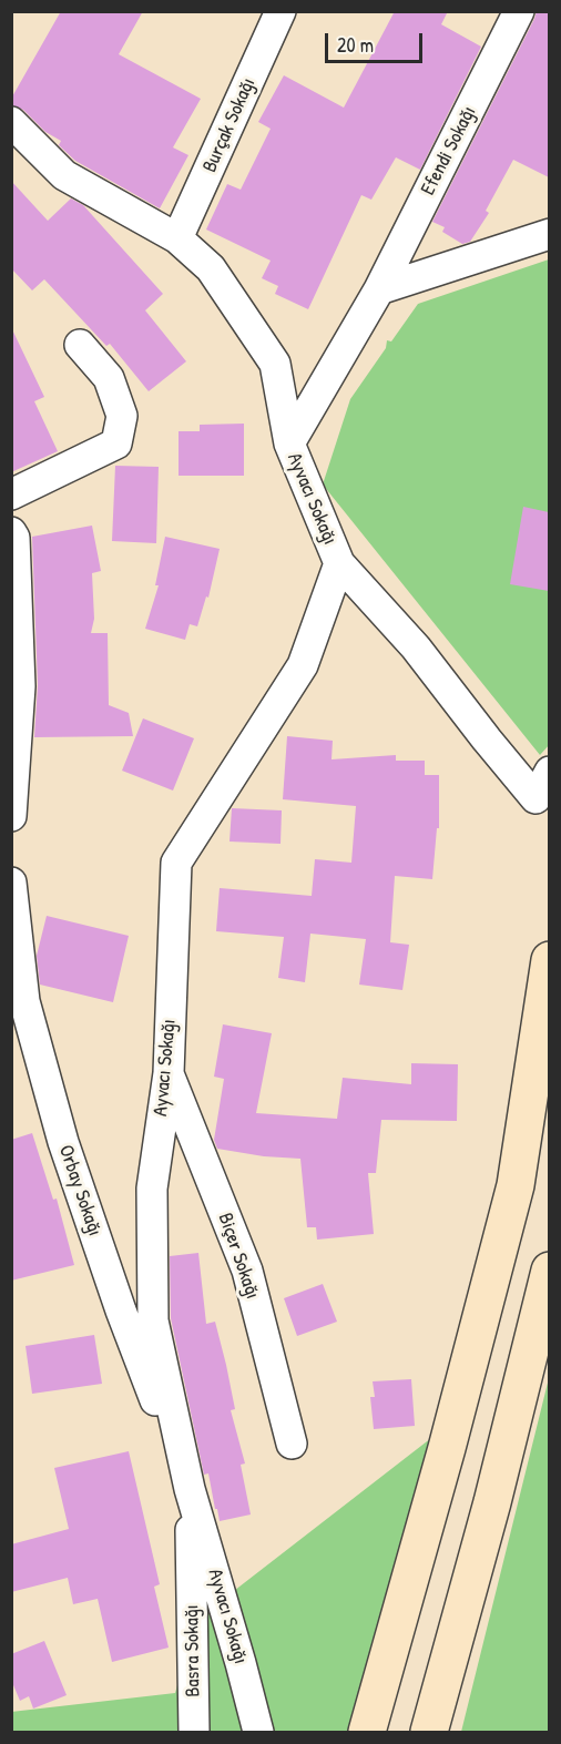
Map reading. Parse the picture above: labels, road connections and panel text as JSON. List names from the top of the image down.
{
  "streets": {
    "street": [
      "Burçak Sokağı",
      "Efendi Sokağı",
      "Ayvacı Sokağı",
      "Orbay Sokağı",
      "Biçer Sokağı",
      "Basra Sokağı"
    ]
  },
  "crossings": [
    ["Burçak Sokağı", "Ayvacı Sokağı"],
    ["Efendi Sokağı", "Ayvacı Sokağı"],
    ["Ayvacı Sokağı", "Orbay Sokağı"],
    ["Ayvacı Sokağı", "Biçer Sokağı"],
    ["Ayvacı Sokağı", "Basra Sokağı"],
    ["Orbay Sokağı", "Basra Sokağı"]
  ],
  "scale_bar": "20 m"
}
